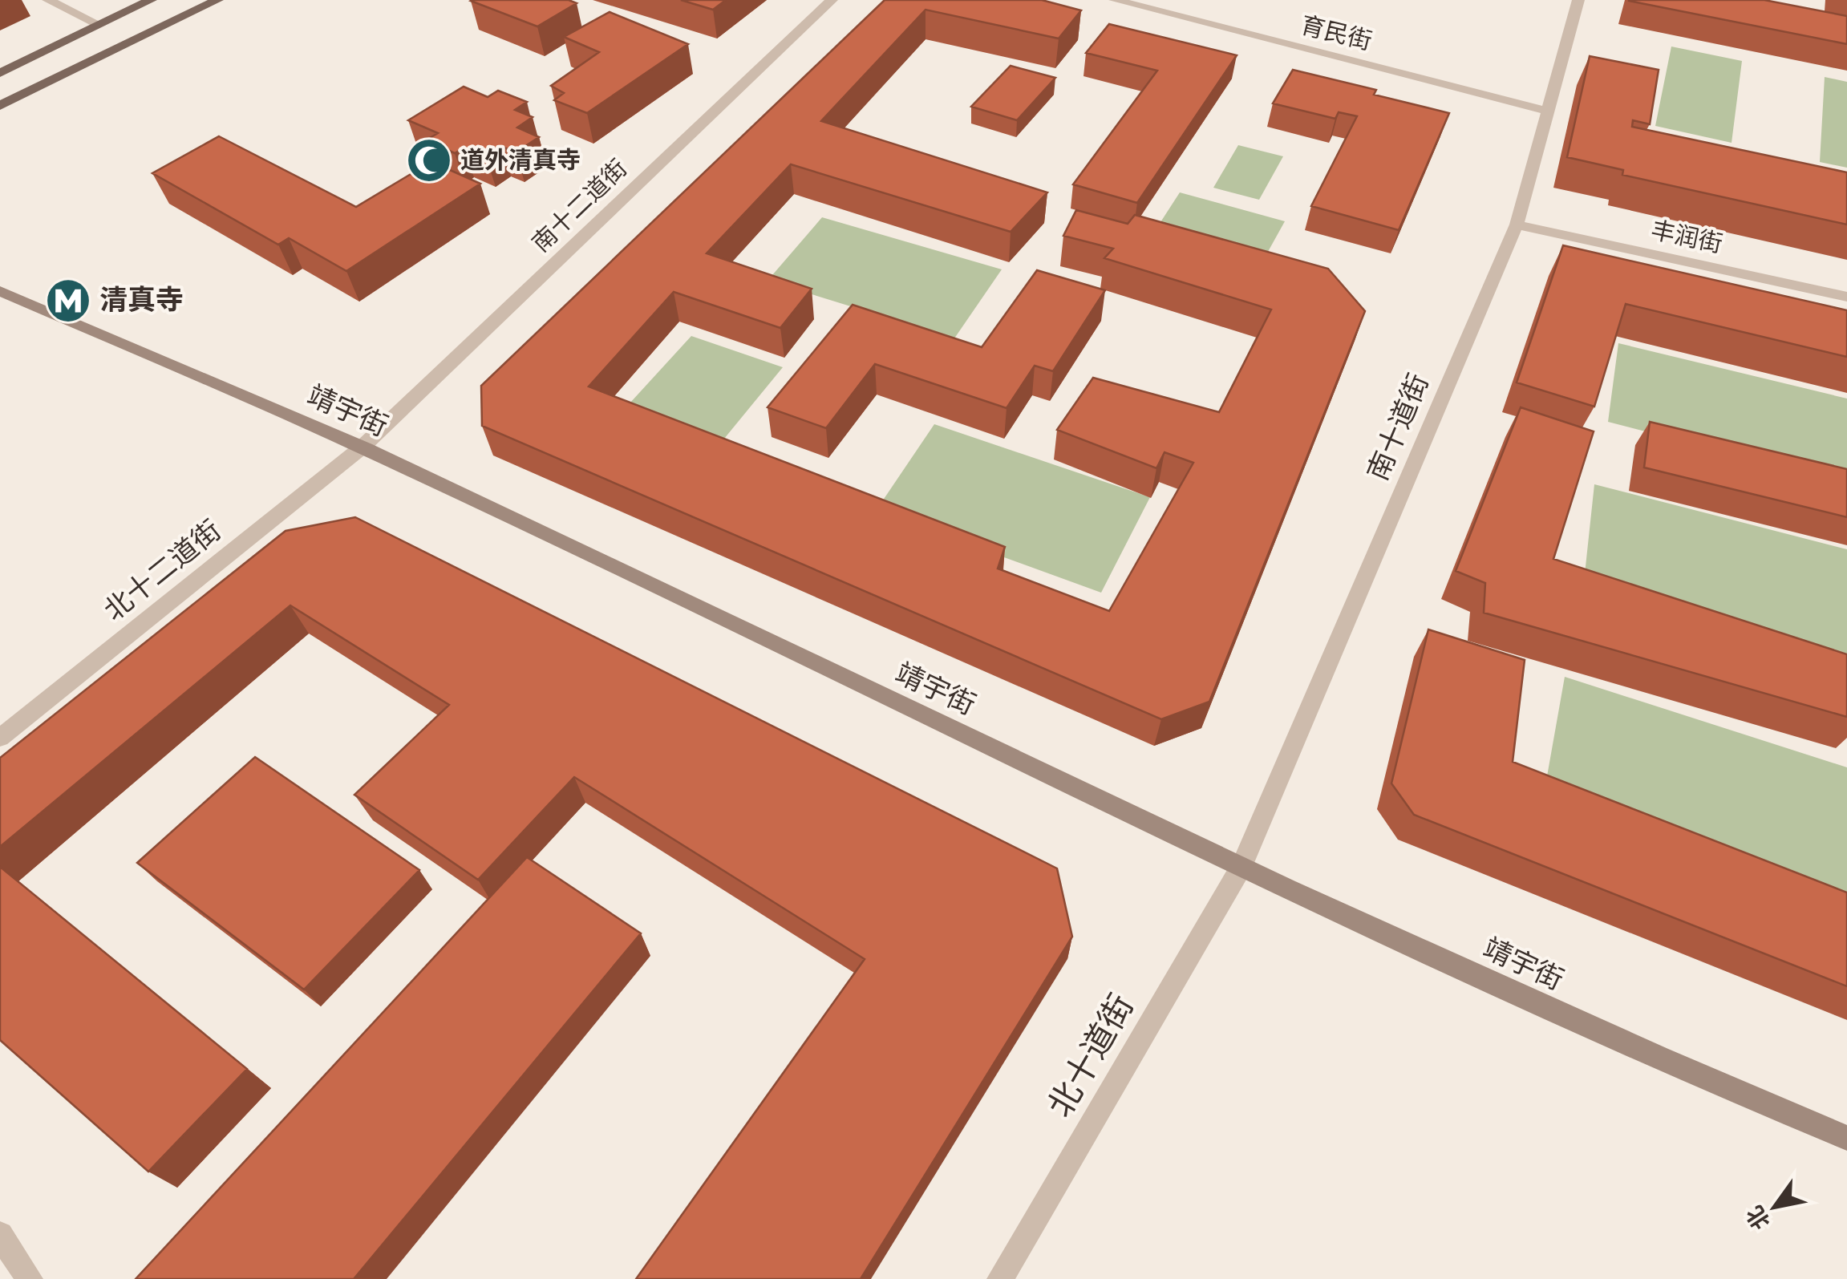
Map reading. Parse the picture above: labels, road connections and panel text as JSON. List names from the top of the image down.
{
  "streets": {
    "main road": ["靖宇街"],
    "street": [
      "育民街",
      "南十二道街",
      "丰润街",
      "南十道街",
      "北十二道街",
      "北十道街"
    ]
  },
  "crossings": [
    ["育民街", "南十道街"],
    ["南十二道街", "靖宇街"],
    ["南十二道街", "北十二道街"],
    ["丰润街", "南十道街"],
    ["靖宇街", "南十道街"],
    ["靖宇街", "北十二道街"],
    ["靖宇街", "北十道街"],
    ["南十道街", "北十道街"]
  ],
  "places": {
    "mosque": ["道外清真寺"],
    "metro station": ["清真寺"]
  },
  "north": "bottom left"
}
